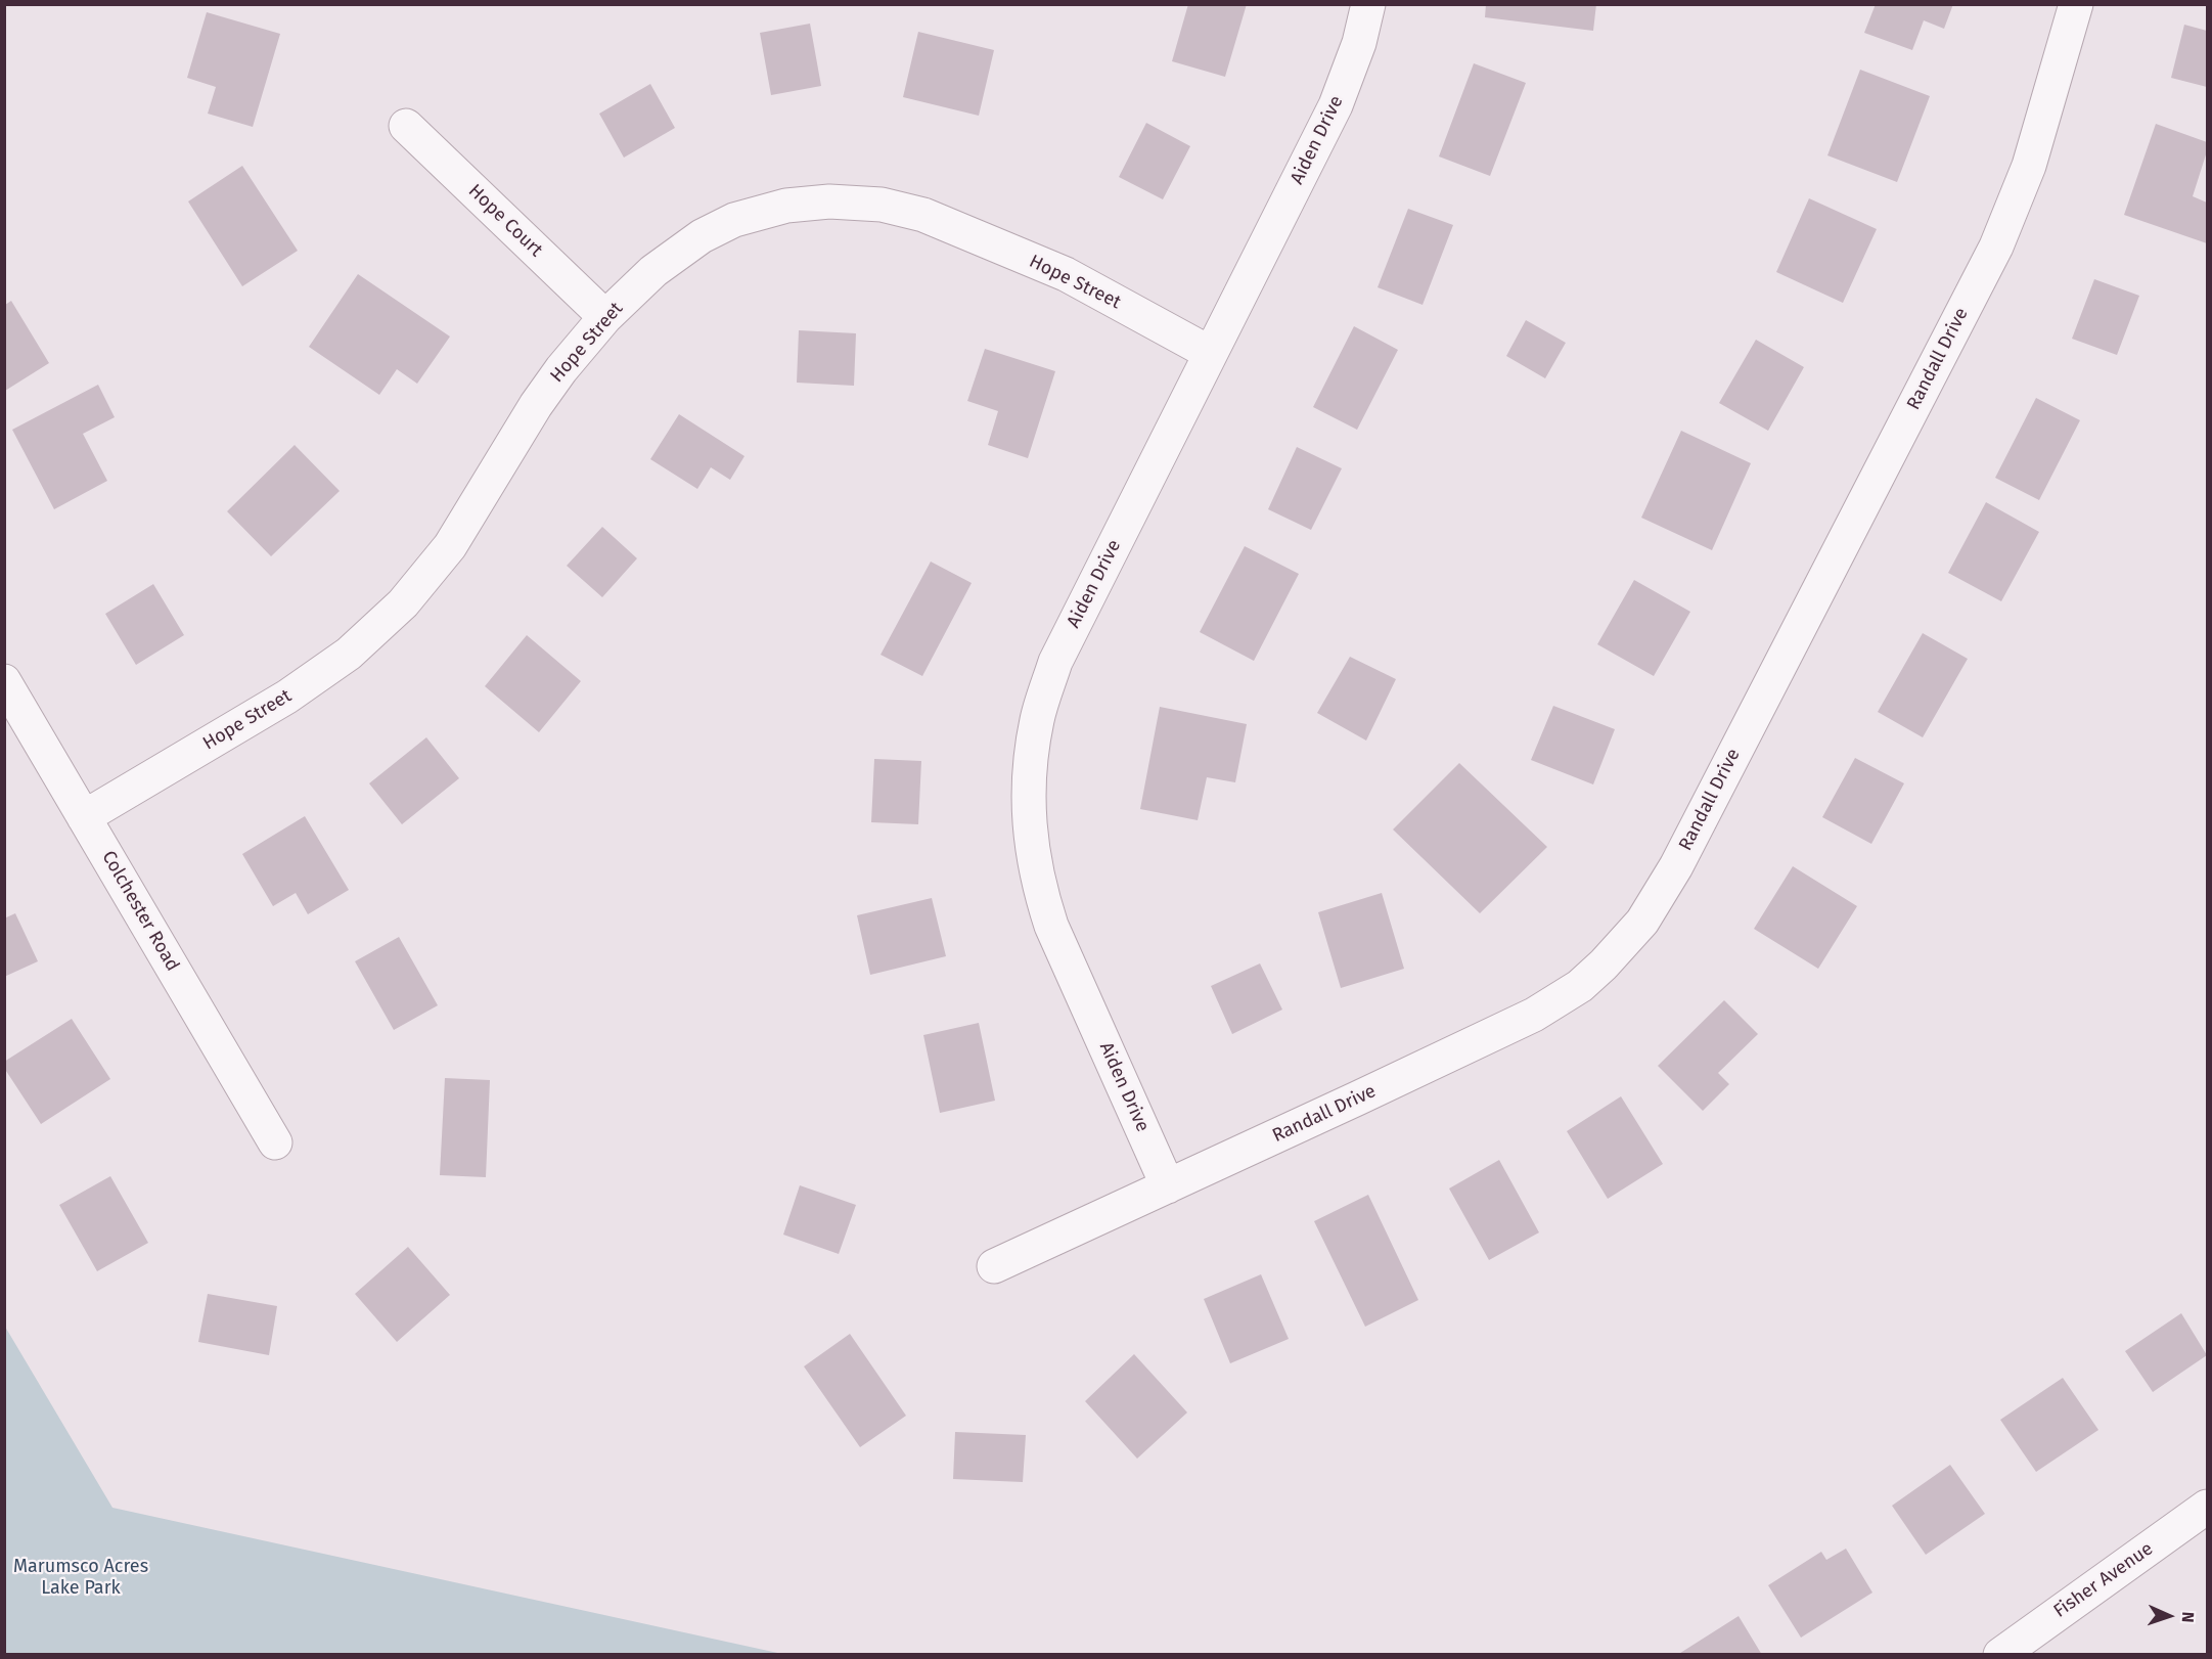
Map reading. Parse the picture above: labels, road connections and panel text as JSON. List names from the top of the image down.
{
  "streets": {
    "street": [
      "Aiden Drive",
      "Hope Court",
      "Hope Street",
      "Randall Drive",
      "Colchester Road",
      "Fisher Avenue"
    ]
  },
  "crossings": [
    ["Aiden Drive", "Hope Street"],
    ["Aiden Drive", "Randall Drive"],
    ["Hope Court", "Hope Street"],
    ["Hope Street", "Colchester Road"]
  ],
  "parks": ["Marumsco Acres Lake Park"],
  "north": "right"
}
